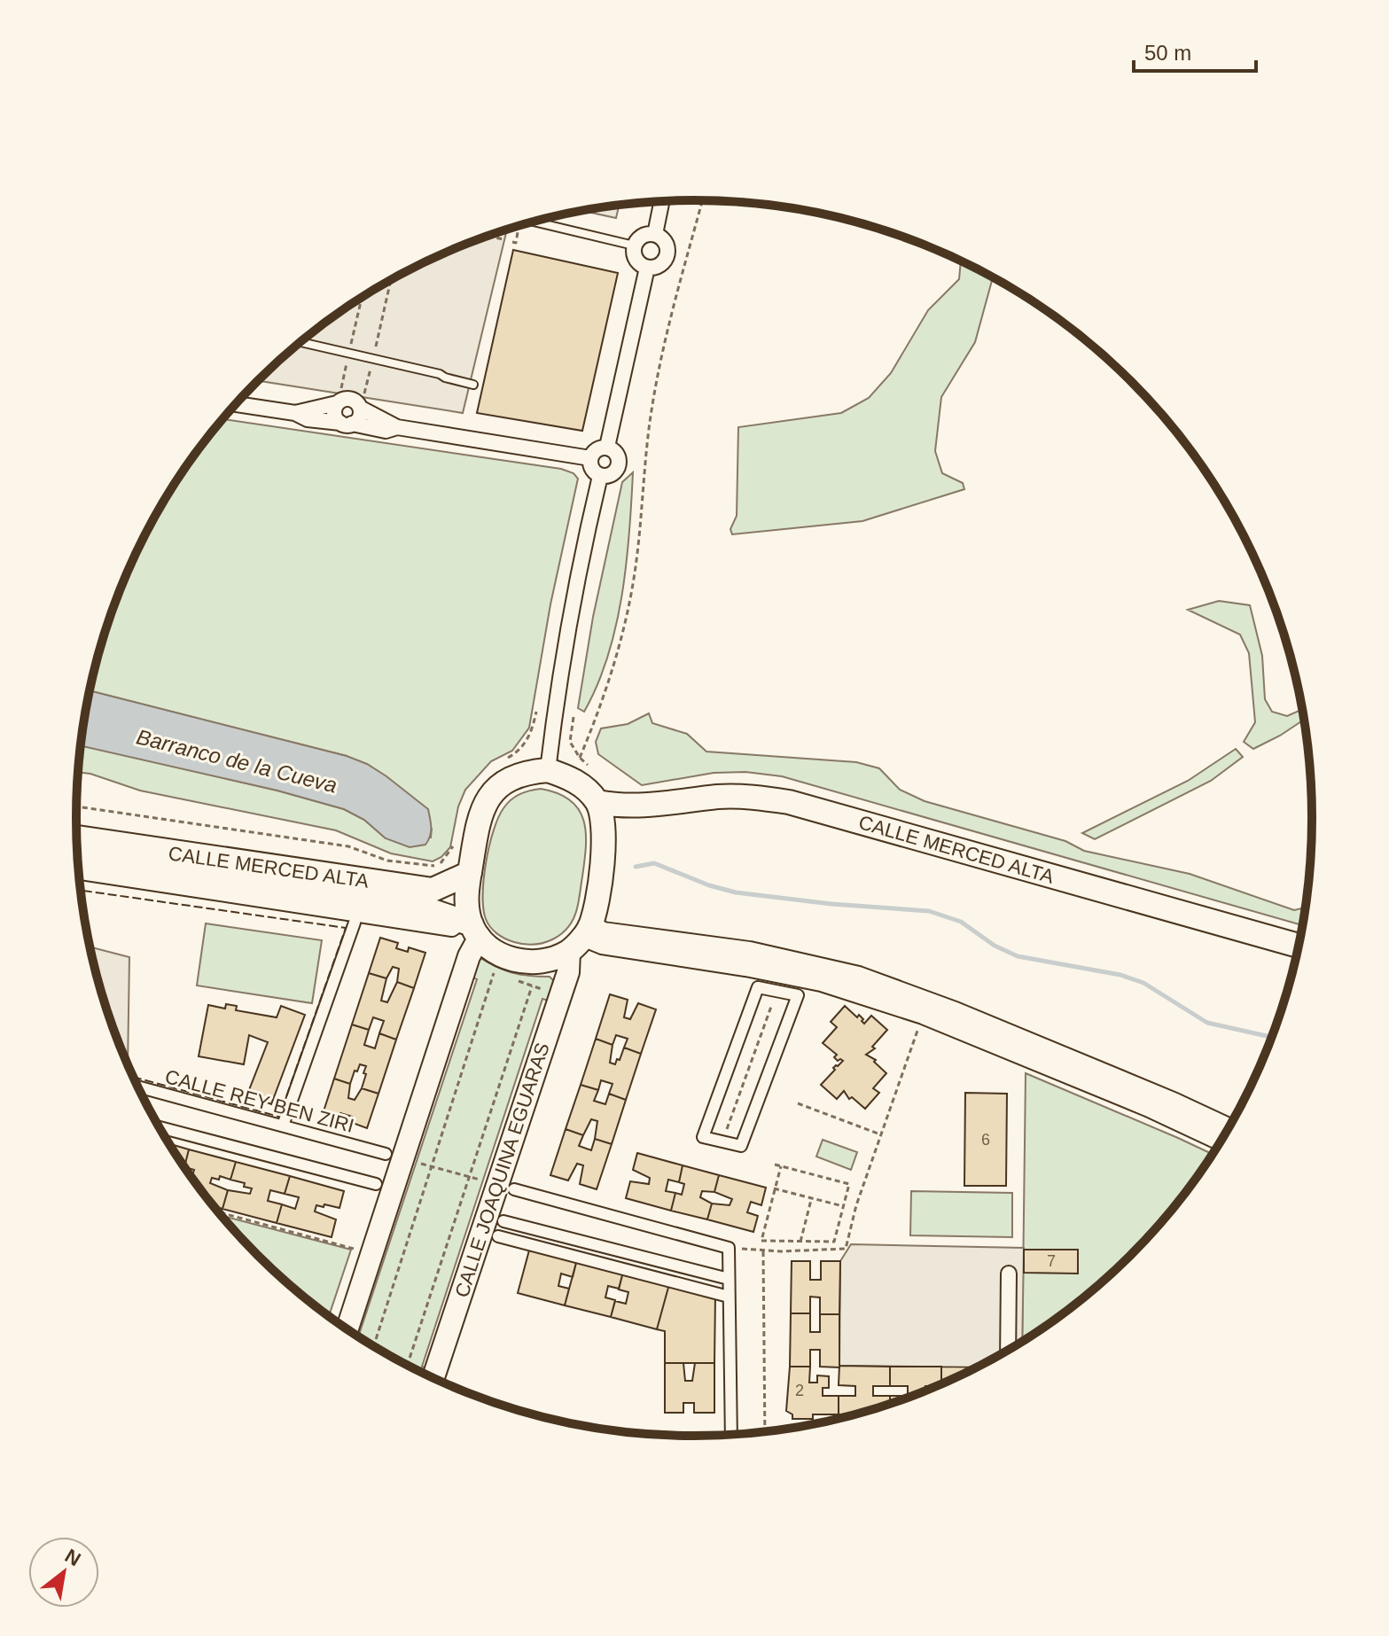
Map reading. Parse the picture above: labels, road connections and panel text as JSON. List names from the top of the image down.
{
  "streets": {
    "main road": ["CALLE MERCED ALTA", "CALLE JOAQUINA EGUARAS"],
    "street": ["CALLE REY BEN ZIRI"]
  },
  "crossings": [
    ["CALLE MERCED ALTA", "CALLE JOAQUINA EGUARAS"]
  ],
  "water": ["Barranco de la Cueva"],
  "house_numbers": ["6", "7", "2"],
  "scale_bar": "50 m",
  "north": "top right"
}
